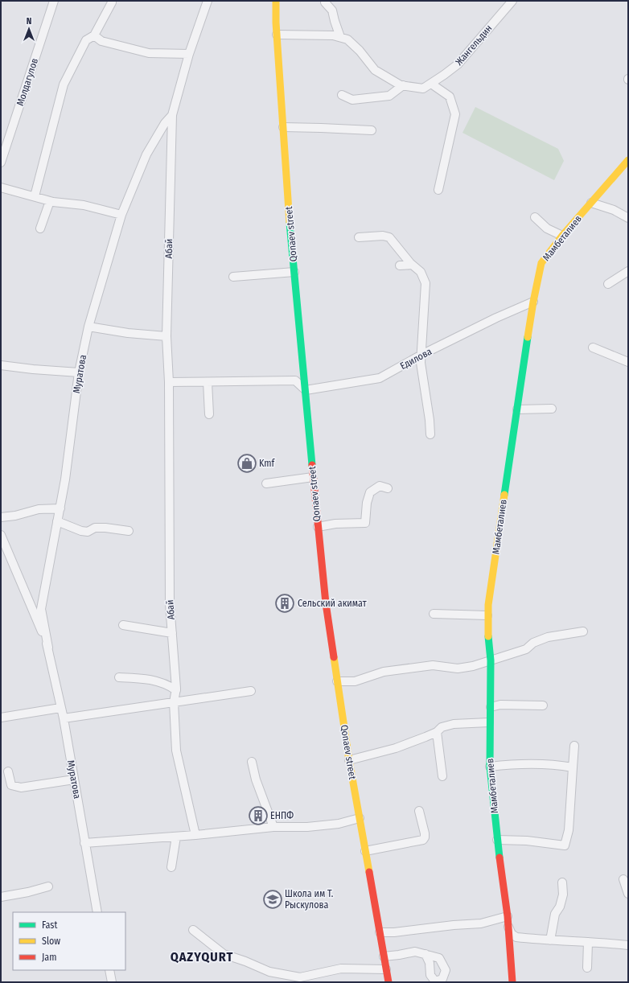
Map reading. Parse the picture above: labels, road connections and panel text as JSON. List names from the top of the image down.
{
  "streets": {
    "main road": ["Qonaev street", "Мамбеталиев"],
    "street": [
      "Жангельдин",
      "Молдагулов",
      "Абай",
      "Едилова",
      "Муратова"
    ]
  },
  "crossings": [
    ["Жангельдин", "Qonaev street"],
    ["Qonaev street", "Едилова"],
    ["Мамбеталиев", "Едилова"],
    ["Абай", "Муратова"]
  ],
  "districts": ["QAZYQURT"],
  "places": {
    "shop": ["Kmf"],
    "building": ["Сельский акимат", "ЕНПФ"],
    "school or university": ["Школа им Т. Рыскулова"]
  },
  "legend": ["Fast", "Slow", "Jam"],
  "north": "top"
}
